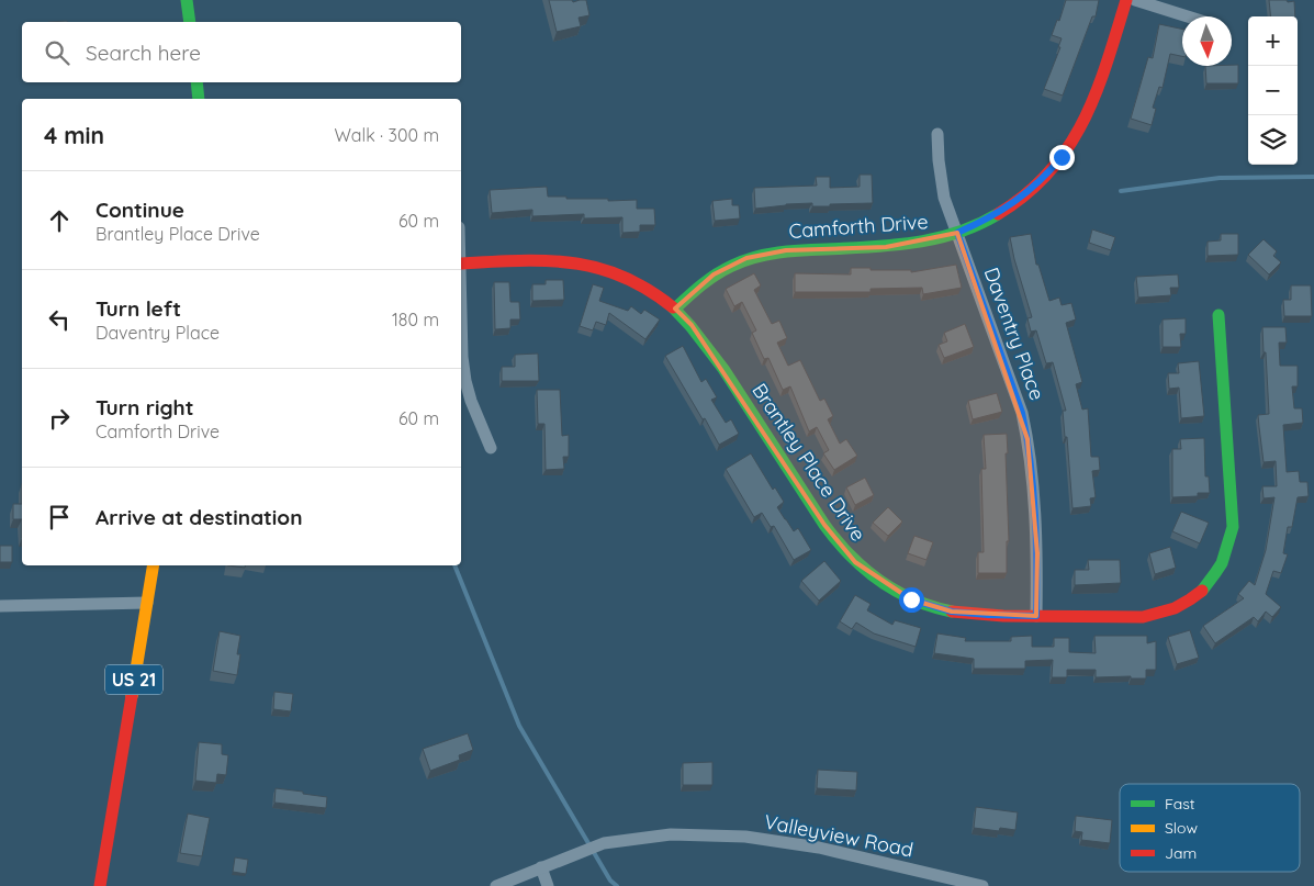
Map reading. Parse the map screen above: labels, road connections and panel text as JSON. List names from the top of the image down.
{
  "streets": {
    "street": [
      "Camforth Drive",
      "Daventry Place",
      "Brantley Place Drive",
      "US 21",
      "Valleyview Road"
    ]
  },
  "crossings": [
    ["Camforth Drive", "Daventry Place"],
    ["Camforth Drive", "Brantley Place Drive"],
    ["Daventry Place", "Brantley Place Drive"]
  ],
  "legend": ["Fast", "Slow", "Jam"],
  "north": "bottom",
  "page": {
    "map_buttons": ["+", "−"],
    "search": "Search here",
    "heading": ["4 min", "Walk · 300 m"],
    "list": [
      ["Continue", "Brantley Place Drive", "60 m"],
      ["Turn left", "Daventry Place", "180 m"],
      ["Turn right", "Camforth Drive", "60 m"],
      "Arrive at destination"
    ]
  }
}
